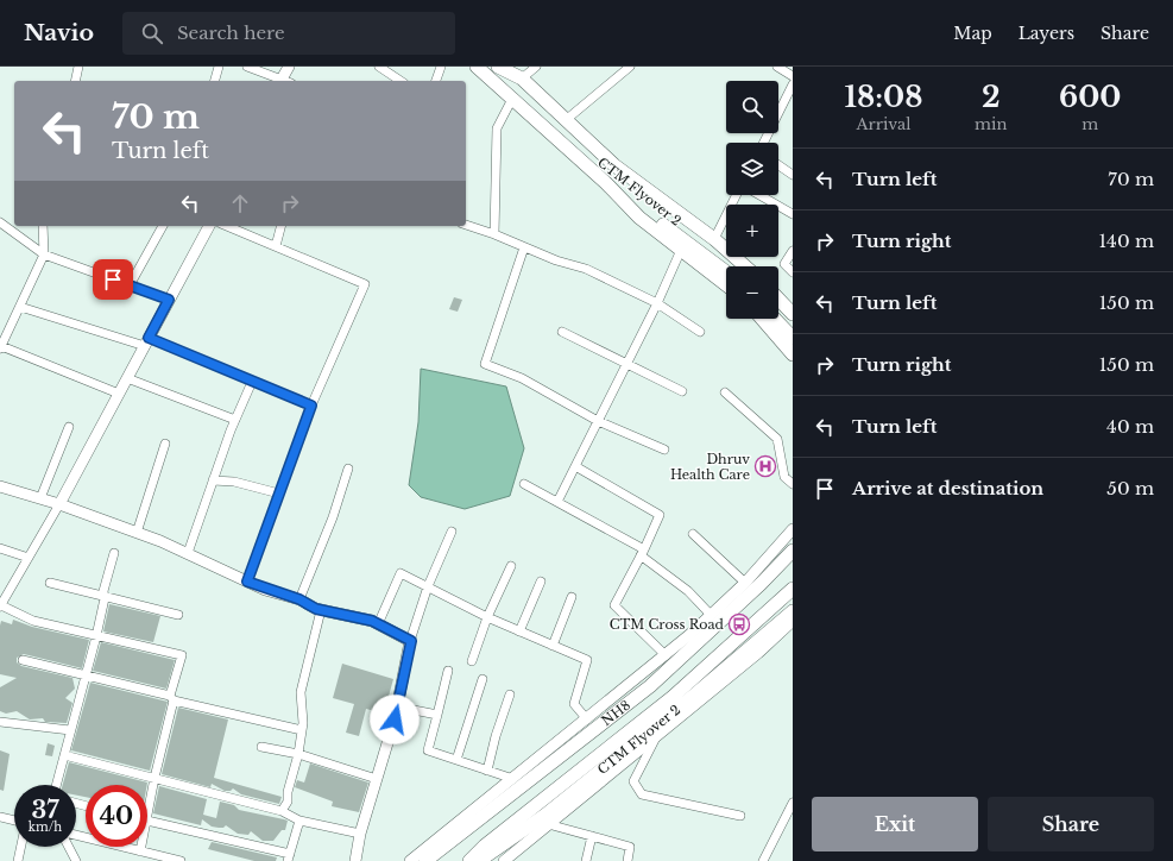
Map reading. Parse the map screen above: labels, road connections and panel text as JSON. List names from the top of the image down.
{
  "streets": {
    "main road": ["CTM Flyover 2", "NH8"]
  },
  "places": {
    "hospital": ["Dhruv Health Care"],
    "bus stop": ["CTM Cross Road"]
  },
  "page": {
    "header": "Navio",
    "search": "Search here",
    "nav": ["Map", "Layers", "Share"],
    "eta": [
      "18:08",
      "Arrival",
      "2",
      "min",
      "600",
      "m"
    ],
    "map_buttons": ["+", "−"],
    "turn": ["70 m", "Turn left"],
    "list": [
      {
        "name": "Turn left",
        "value": "70 m"
      },
      {
        "name": "Turn right",
        "value": "140 m"
      },
      {
        "name": "Turn left",
        "value": "150 m"
      },
      {
        "name": "Turn right",
        "value": "150 m"
      },
      {
        "name": "Turn left",
        "value": "40 m"
      },
      {
        "name": "Arrive at destination",
        "value": "50 m"
      }
    ],
    "speed": "37 km/h",
    "limit": "40",
    "buttons": ["Exit", "Share"]
  }
}
